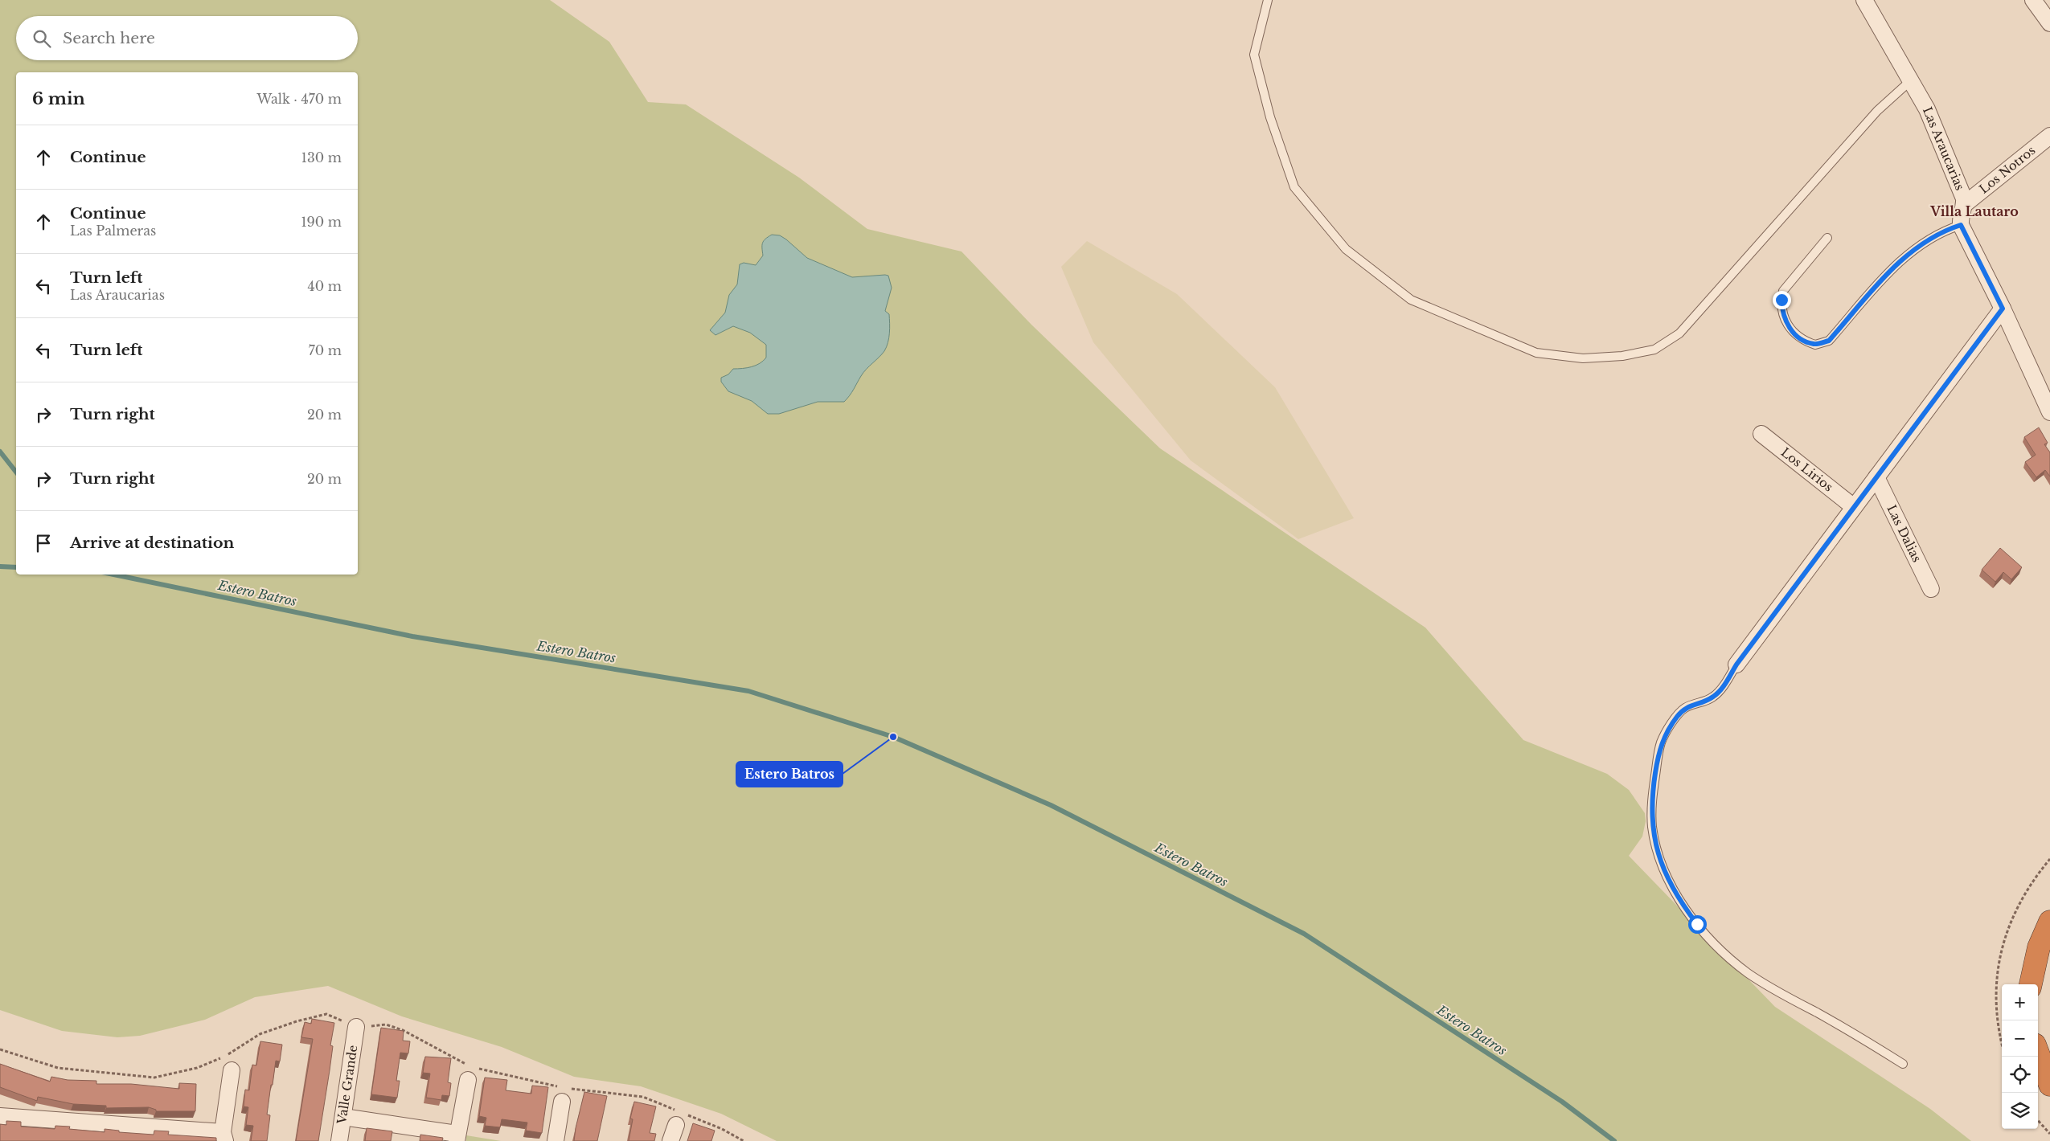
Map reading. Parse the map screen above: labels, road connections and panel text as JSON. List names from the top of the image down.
{
  "streets": {
    "street": [
      "Las Araucarias",
      "Los Notros",
      "Los Lirios",
      "Las Dalias",
      "Valle Grande"
    ]
  },
  "crossings": [
    ["Las Araucarias", "Los Notros"]
  ],
  "districts": ["Villa Lautaro"],
  "water": ["Estero Batros"],
  "places": ["Estero Batros"],
  "page": {
    "search": "Search here",
    "heading": ["6 min", "Walk · 470 m"],
    "list": [
      ["Continue", "130 m"],
      ["Continue", "Las Palmeras", "190 m"],
      ["Turn left", "Las Araucarias", "40 m"],
      ["Turn left", "70 m"],
      ["Turn right", "20 m"],
      ["Turn right", "20 m"],
      "Arrive at destination"
    ],
    "map_buttons": ["+", "−"]
  }
}
